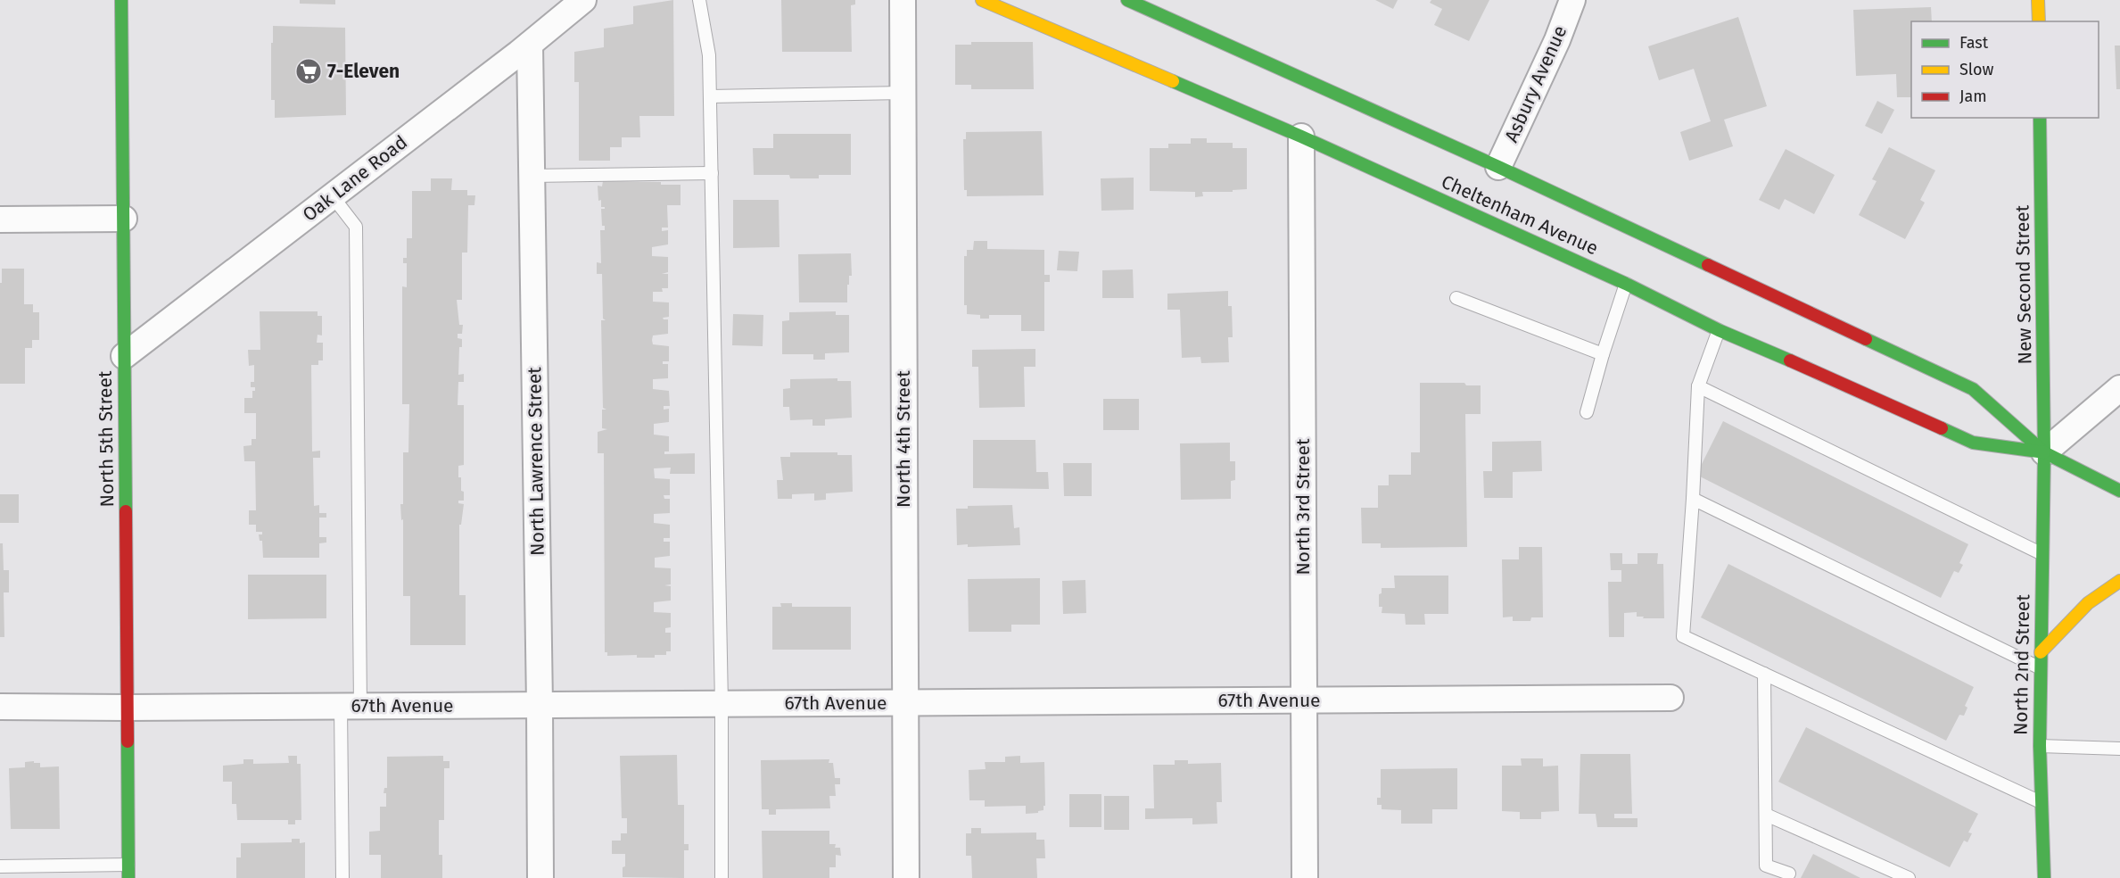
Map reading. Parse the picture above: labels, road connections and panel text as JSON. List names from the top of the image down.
{
  "streets": {
    "main road": [
      "Cheltenham Avenue",
      "New Second Street",
      "North 5th Street",
      "North 2nd Street"
    ],
    "street": [
      "Asbury Avenue",
      "Oak Lane Road",
      "North 4th Street",
      "North Lawrence Street",
      "North 3rd Street",
      "67th Avenue"
    ]
  },
  "crossings": [
    ["Asbury Avenue", "Cheltenham Avenue"],
    ["Oak Lane Road", "North 5th Street"],
    ["Oak Lane Road", "North Lawrence Street"],
    ["Cheltenham Avenue", "New Second Street"],
    ["Cheltenham Avenue", "North 3rd Street"],
    ["Cheltenham Avenue", "North 2nd Street"],
    ["New Second Street", "North 2nd Street"],
    ["North 5th Street", "67th Avenue"],
    ["North 4th Street", "67th Avenue"],
    ["North Lawrence Street", "67th Avenue"],
    ["North 3rd Street", "67th Avenue"]
  ],
  "places": {
    "supermarket": ["7-Eleven"]
  },
  "legend": ["Fast", "Slow", "Jam"]
}
